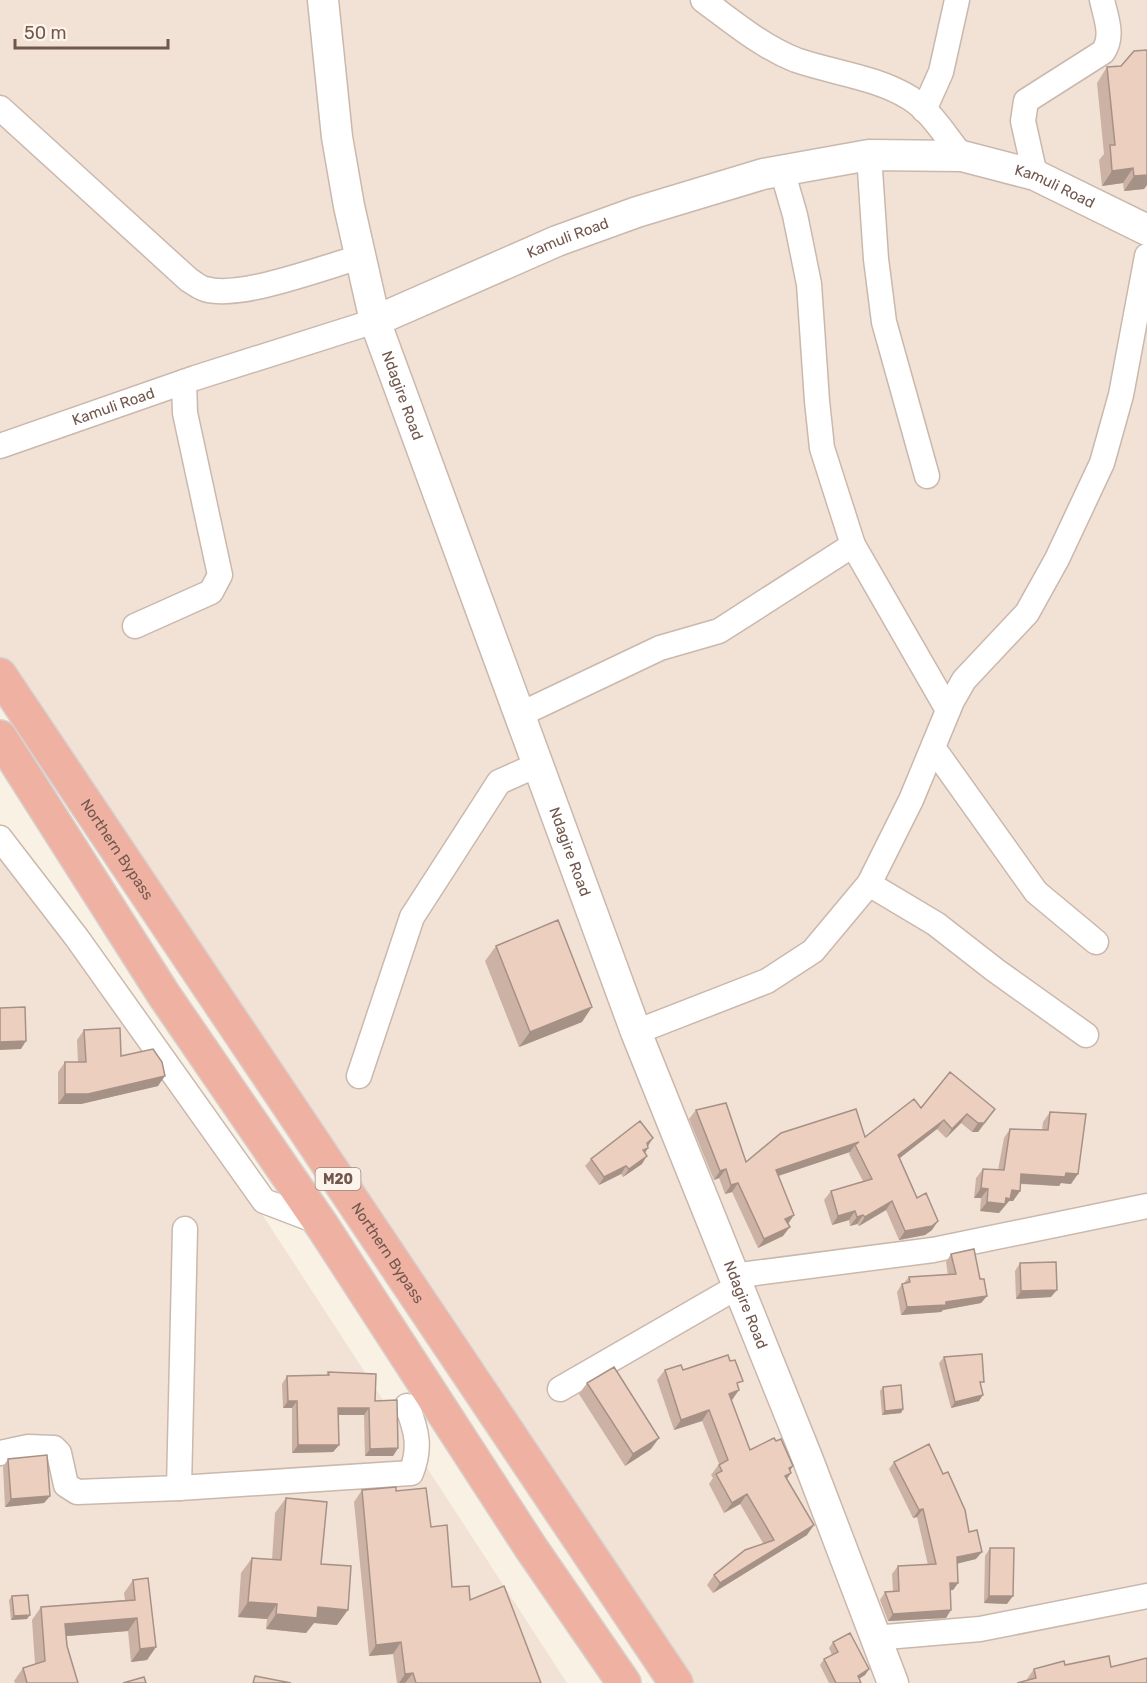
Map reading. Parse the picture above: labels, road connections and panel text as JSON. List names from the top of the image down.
{
  "streets": {
    "highway": ["Northern Bypass", "M20"],
    "street": ["Kamuli Road", "Ndagire Road"]
  },
  "crossings": [
    ["Kamuli Road", "Ndagire Road"]
  ],
  "scale_bar": "50 m"
}
